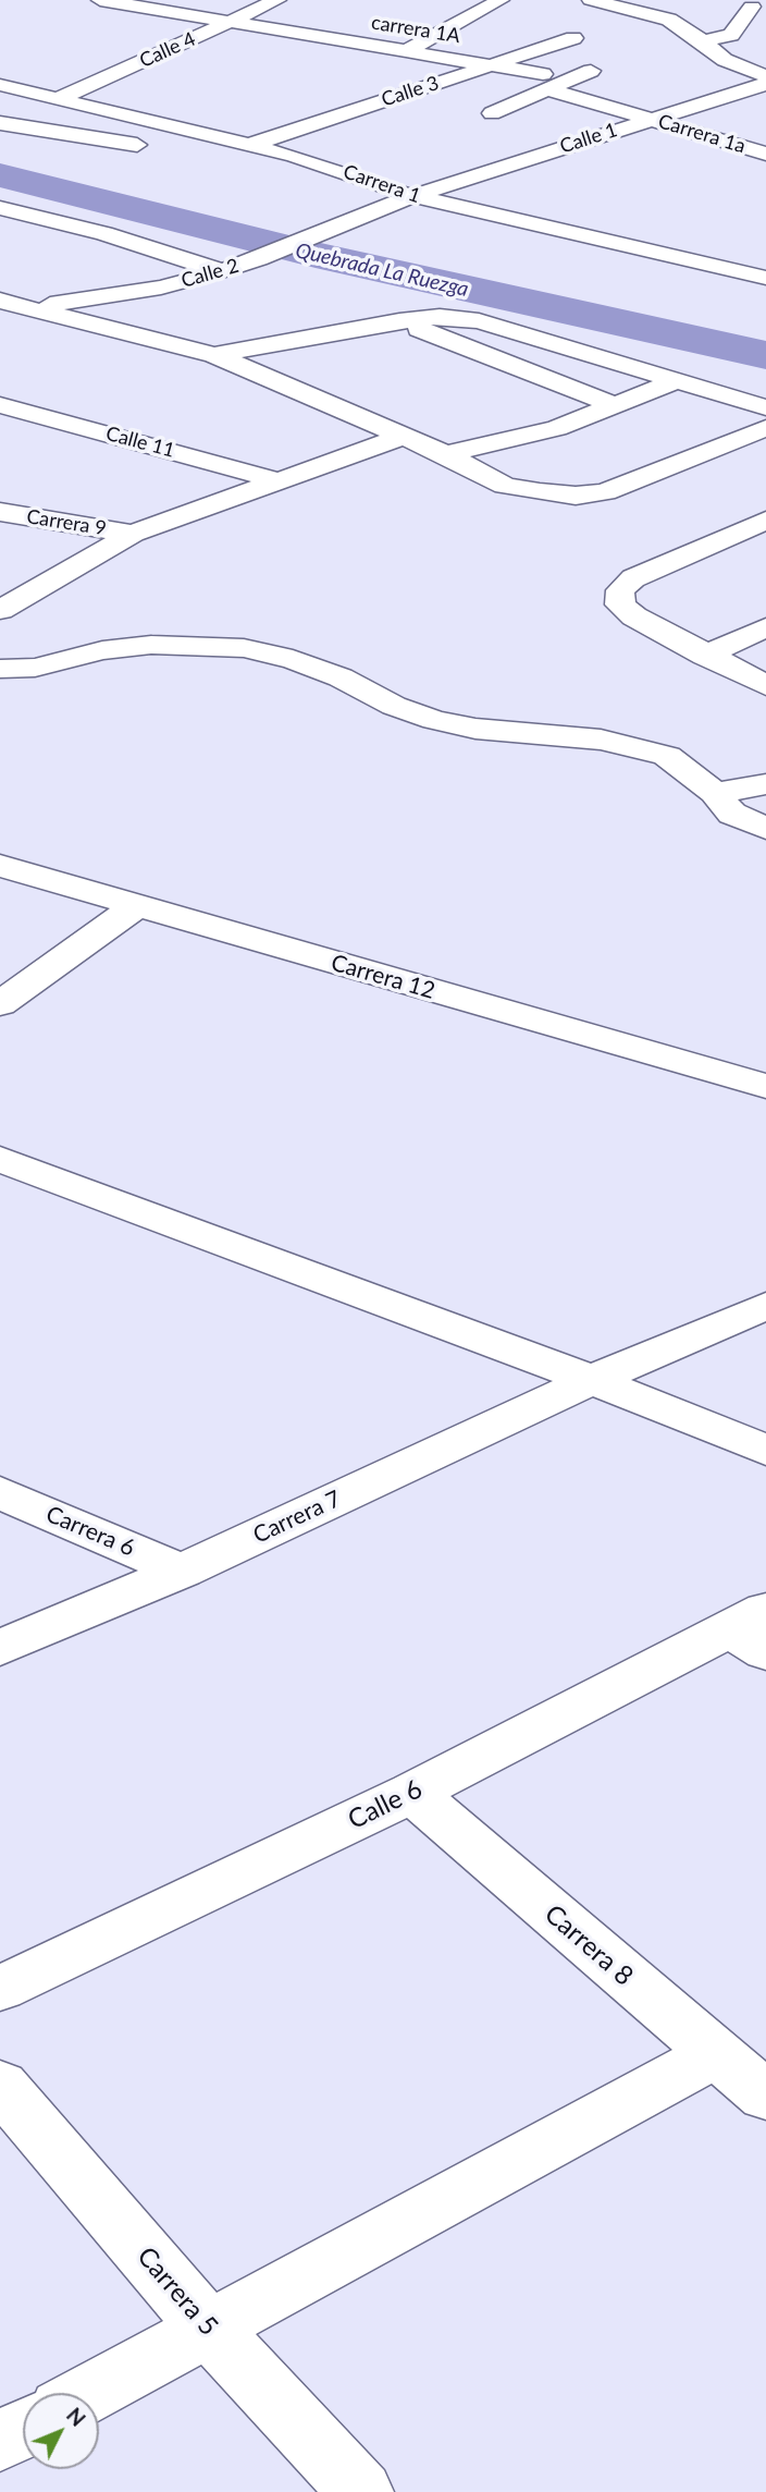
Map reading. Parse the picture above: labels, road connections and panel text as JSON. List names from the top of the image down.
{
  "streets": {
    "street": [
      "carrera 1A",
      "Calle 4",
      "Calle 3",
      "Carrera 1a",
      "Calle 1",
      "Carrera 1",
      "Calle 2",
      "Calle 11",
      "Carrera 9",
      "Carrera 12",
      "Carrera 7",
      "Carrera 6",
      "Calle 6",
      "Carrera 8",
      "Carrera 5"
    ]
  },
  "crossings": [
    ["carrera 1A", "Calle 4"],
    ["carrera 1A", "Calle 3"],
    ["carrera 1A", "Carrera 1a"],
    ["Calle 4", "Carrera 1"],
    ["Calle 3", "Carrera 1"],
    ["Carrera 1a", "Calle 1"],
    ["Calle 1", "Carrera 1"],
    ["Calle 1", "Calle 2"],
    ["Carrera 1", "Calle 2"],
    ["Carrera 7", "Carrera 6"],
    ["Calle 6", "Carrera 8"]
  ],
  "water": ["Quebrada La Ruezga"],
  "north": "top right"
}
